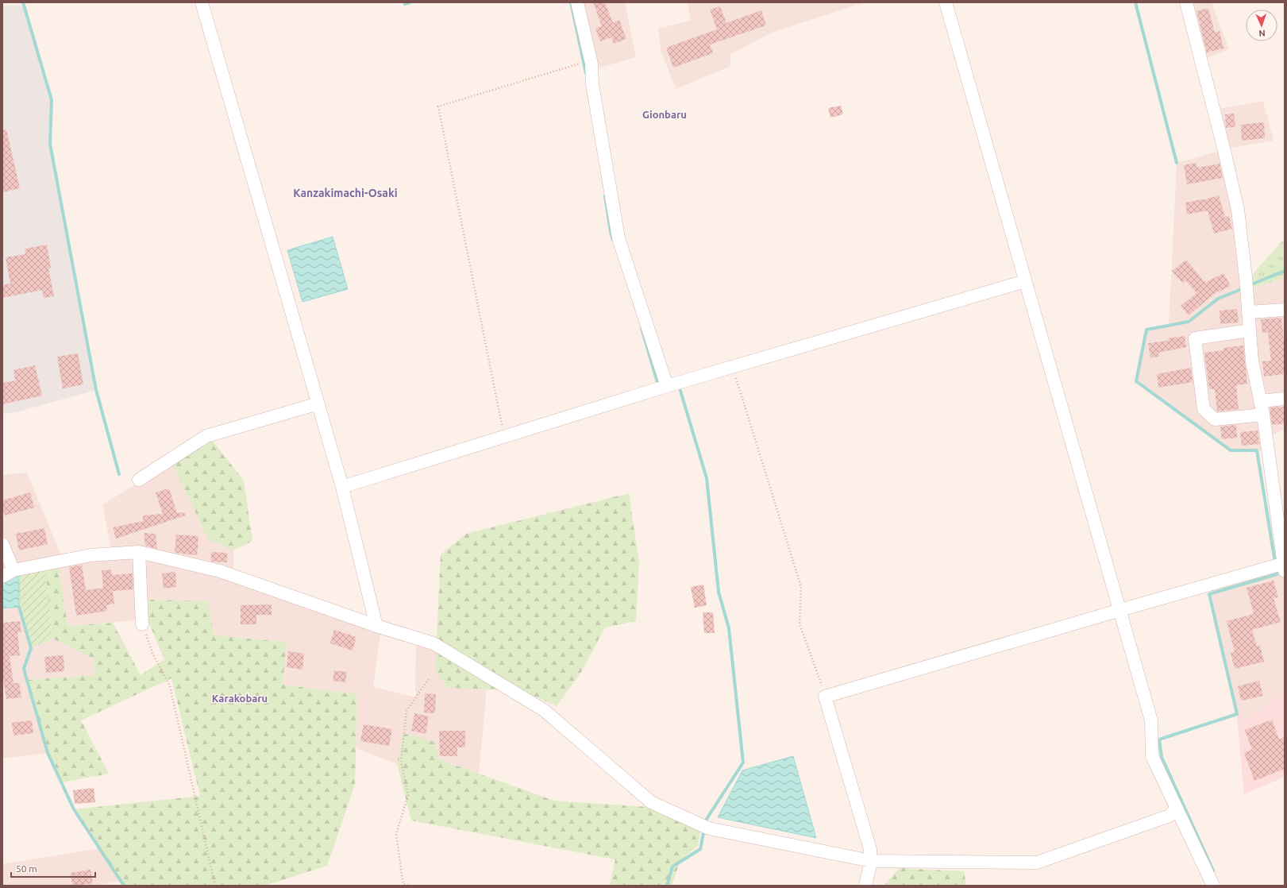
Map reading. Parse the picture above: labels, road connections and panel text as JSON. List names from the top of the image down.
{
  "districts": ["Gionbaru", "Kanzakimachi-Osaki", "Karakobaru"],
  "scale_bar": "50 m",
  "north": "bottom"
}
